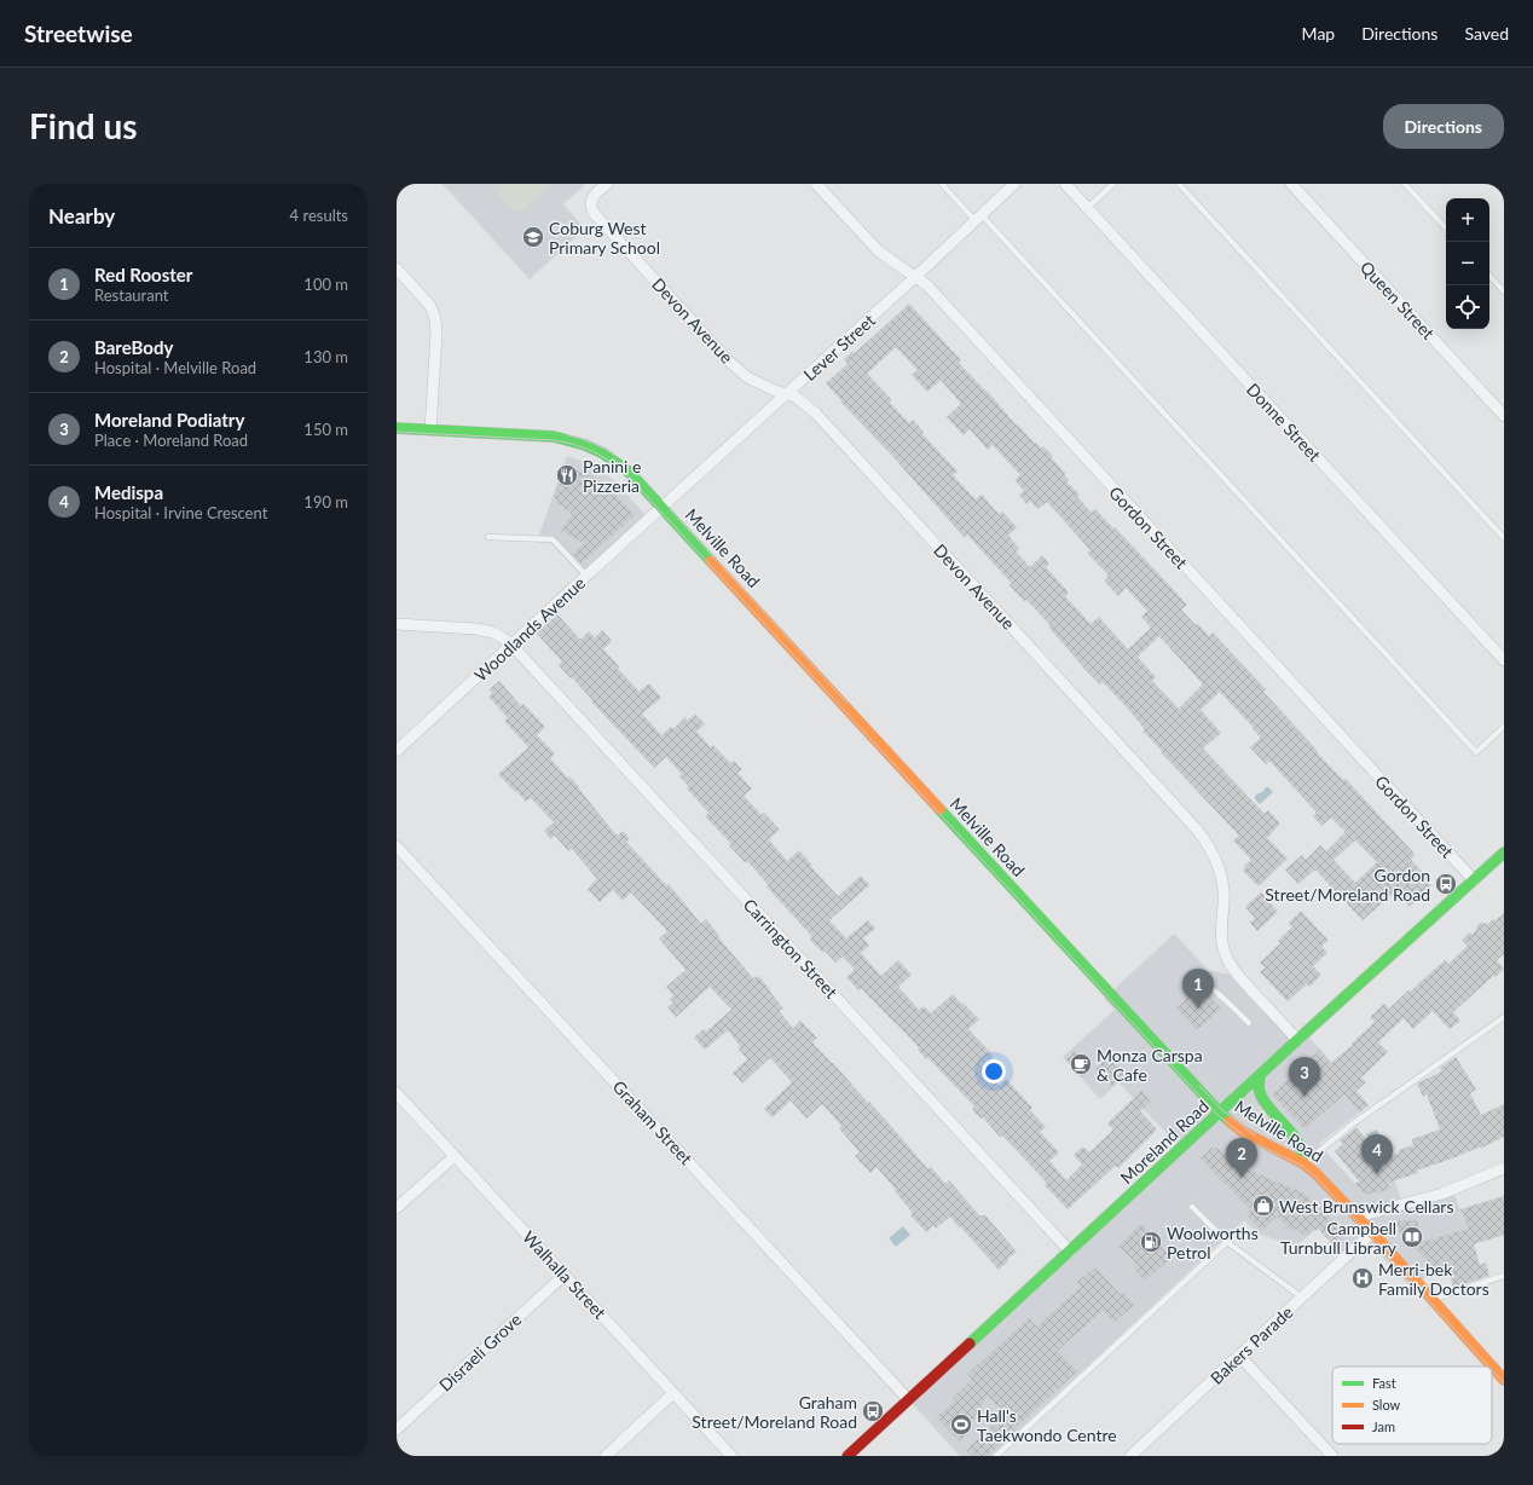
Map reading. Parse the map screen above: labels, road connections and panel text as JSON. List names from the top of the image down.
{
  "streets": {
    "main road": ["Melville Road", "Moreland Road"],
    "street": [
      "Queen Street",
      "Devon Avenue",
      "Lever Street",
      "Donne Street",
      "Gordon Street",
      "Woodlands Avenue",
      "Carrington Street",
      "Graham Street",
      "Walhalla Street",
      "Bakers Parade",
      "Disraeli Grove"
    ]
  },
  "crossings": [
    ["Devon Avenue", "Lever Street"],
    ["Devon Avenue", "Moreland Road"],
    ["Lever Street", "Gordon Street"],
    ["Lever Street", "Melville Road"],
    ["Lever Street", "Woodlands Avenue"],
    ["Gordon Street", "Moreland Road"],
    ["Melville Road", "Woodlands Avenue"],
    ["Melville Road", "Moreland Road"],
    ["Melville Road", "Bakers Parade"],
    ["Woodlands Avenue", "Carrington Street"],
    ["Carrington Street", "Moreland Road"],
    ["Graham Street", "Moreland Road"],
    ["Walhalla Street", "Disraeli Grove"]
  ],
  "places": {
    "school or university": ["Coburg West Primary School"],
    "restaurant": ["Panini e Pizzeria"],
    "bus stop": ["Gordon Street/Moreland Road", "Graham Street/Moreland Road"],
    "cafe": ["Monza Carspa & Cafe"],
    "shop": ["West Brunswick Cellars"],
    "library": ["Campbell Turnbull Library"],
    "fuel station": ["Woolworths Petrol"],
    "hospital": ["Merri-bek Family Doctors"],
    "sports": ["Hall's Taekwondo Centre"]
  },
  "legend": ["Fast", "Slow", "Jam"],
  "page": {
    "header": "Streetwise",
    "nav": ["Map", "Directions", "Saved"],
    "buttons": "Directions",
    "title": "Find us",
    "heading": ["Nearby", "4 results"],
    "map_buttons": ["+", "−"],
    "list": [
      {
        "mark": "1",
        "name": "Red Rooster",
        "note": "Restaurant",
        "value": "100 m"
      },
      {
        "mark": "2",
        "name": "BareBody",
        "note": "Hospital · Melville Road",
        "value": "130 m"
      },
      {
        "mark": "3",
        "name": "Moreland Podiatry",
        "note": "Place · Moreland Road",
        "value": "150 m"
      },
      {
        "mark": "4",
        "name": "Medispa",
        "note": "Hospital · Irvine Crescent",
        "value": "190 m"
      }
    ],
    "pins": [
      "1",
      "3",
      "4",
      "2"
    ]
  }
}
